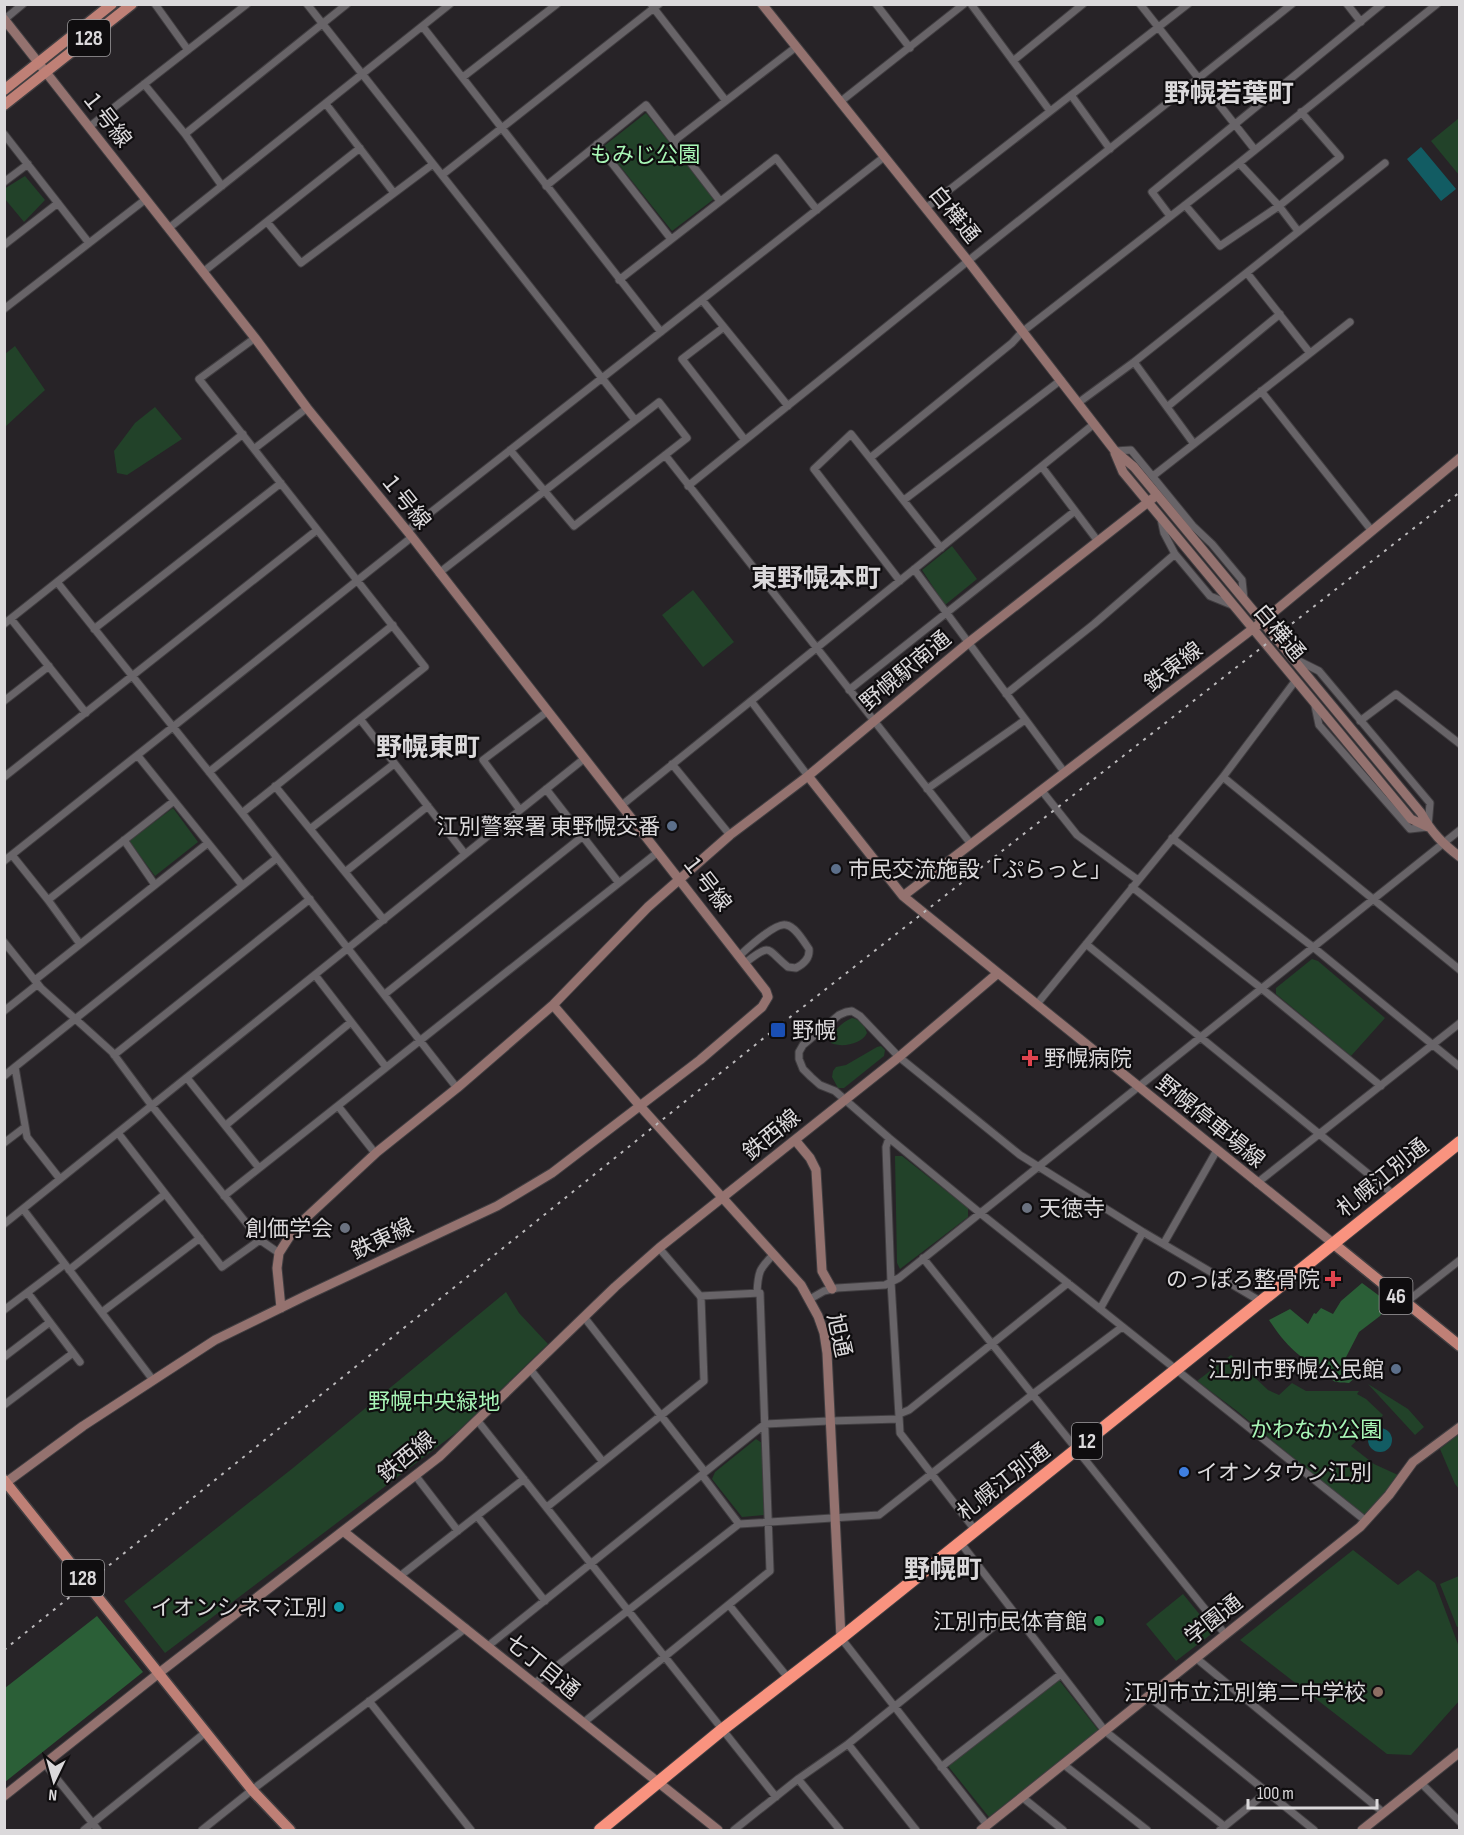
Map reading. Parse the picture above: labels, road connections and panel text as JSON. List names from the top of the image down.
{
  "streets": {
    "highway": ["札幌江別通", "12"],
    "main road": ["128", "46"],
    "street": [
      "１号線",
      "白樺通",
      "鉄東線",
      "野幌駅南通",
      "野幌停車場線",
      "鉄西線",
      "旭通",
      "学園通",
      "七丁目通"
    ]
  },
  "crossings": [
    ["128", "１号線"],
    ["128", "鉄東線"],
    ["128", "鉄西線"],
    ["１号線", "鉄東線"],
    ["１号線", "野幌駅南通"],
    ["白樺通", "鉄東線"],
    ["白樺通", "野幌駅南通"],
    ["鉄東線", "野幌停車場線"],
    ["鉄東線", "旭通"],
    ["野幌駅南通", "野幌停車場線"],
    ["野幌駅南通", "旭通"],
    ["野幌停車場線", "札幌江別通"],
    ["野幌停車場線", "46"],
    ["鉄西線", "旭通"],
    ["鉄西線", "七丁目通"],
    ["札幌江別通", "46"],
    ["札幌江別通", "旭通"],
    ["札幌江別通", "七丁目通"]
  ],
  "districts": [
    "野幌若葉町",
    "東野幌本町",
    "野幌東町",
    "野幌町"
  ],
  "parks": ["もみじ公園", "野幌中央緑地", "かわなか公園"],
  "places": {
    "other": [
      "江別警察署 東野幌交番",
      "市民交流施設「ぷらっと」",
      "天徳寺",
      "創価学会",
      "江別市野幌公民館",
      "イオンタウン江別",
      "イオンシネマ江別",
      "江別市民体育館",
      "江別市立江別第二中学校"
    ],
    "transit": ["野幌"],
    "health": ["野幌病院", "のっぽろ整骨院"]
  },
  "scale_bar": "100 m",
  "north": "bottom"
}
